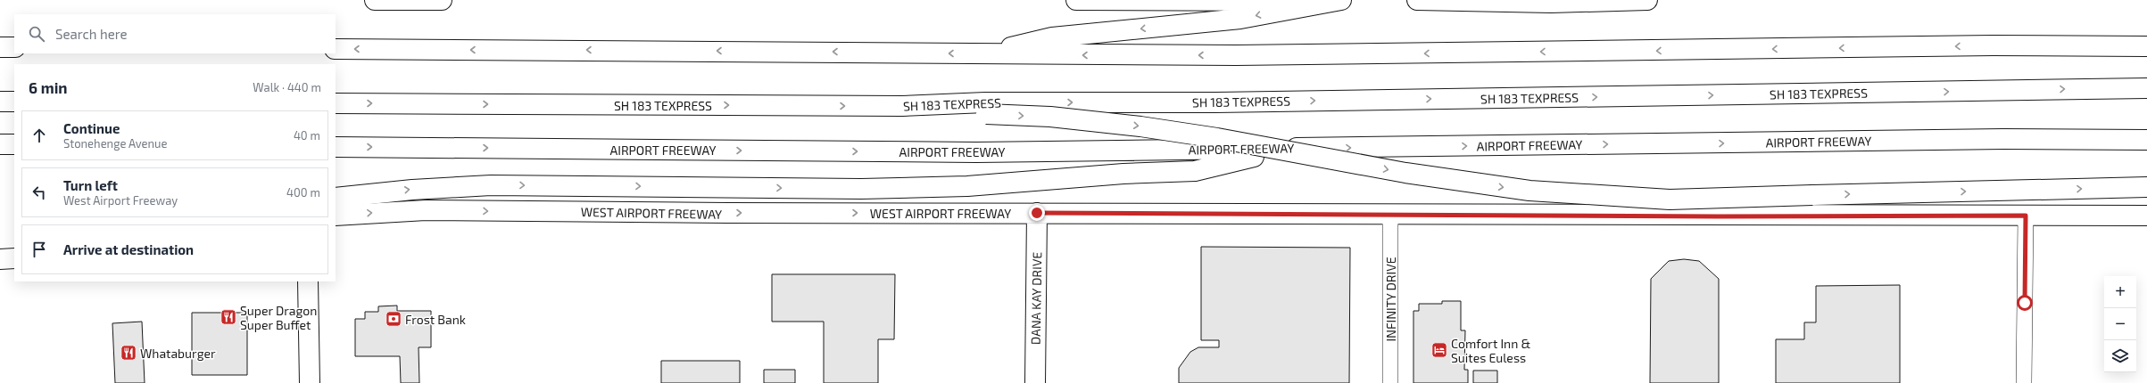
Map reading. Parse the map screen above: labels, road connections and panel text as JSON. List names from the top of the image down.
{
  "streets": {
    "main road": [
      "SH 183 TEXPRESS",
      "AIRPORT FREEWAY",
      "WEST AIRPORT FREEWAY",
      "DANA KAY DRIVE"
    ],
    "street": ["INFINITY DRIVE"]
  },
  "crossings": [
    ["WEST AIRPORT FREEWAY", "DANA KAY DRIVE"],
    ["WEST AIRPORT FREEWAY", "INFINITY DRIVE"]
  ],
  "places": {
    "restaurant": ["Super Dragon Super Buffet", "Whataburger"],
    "bank": ["Frost Bank"],
    "hotel": ["Comfort Inn & Suites Euless"]
  },
  "page": {
    "search": "Search here",
    "heading": ["6 min", "Walk · 440 m"],
    "list": [
      ["Continue", "Stonehenge Avenue", "40 m"],
      ["Turn left", "West Airport Freeway", "400 m"],
      "Arrive at destination"
    ],
    "map_buttons": ["+", "−"]
  }
}
